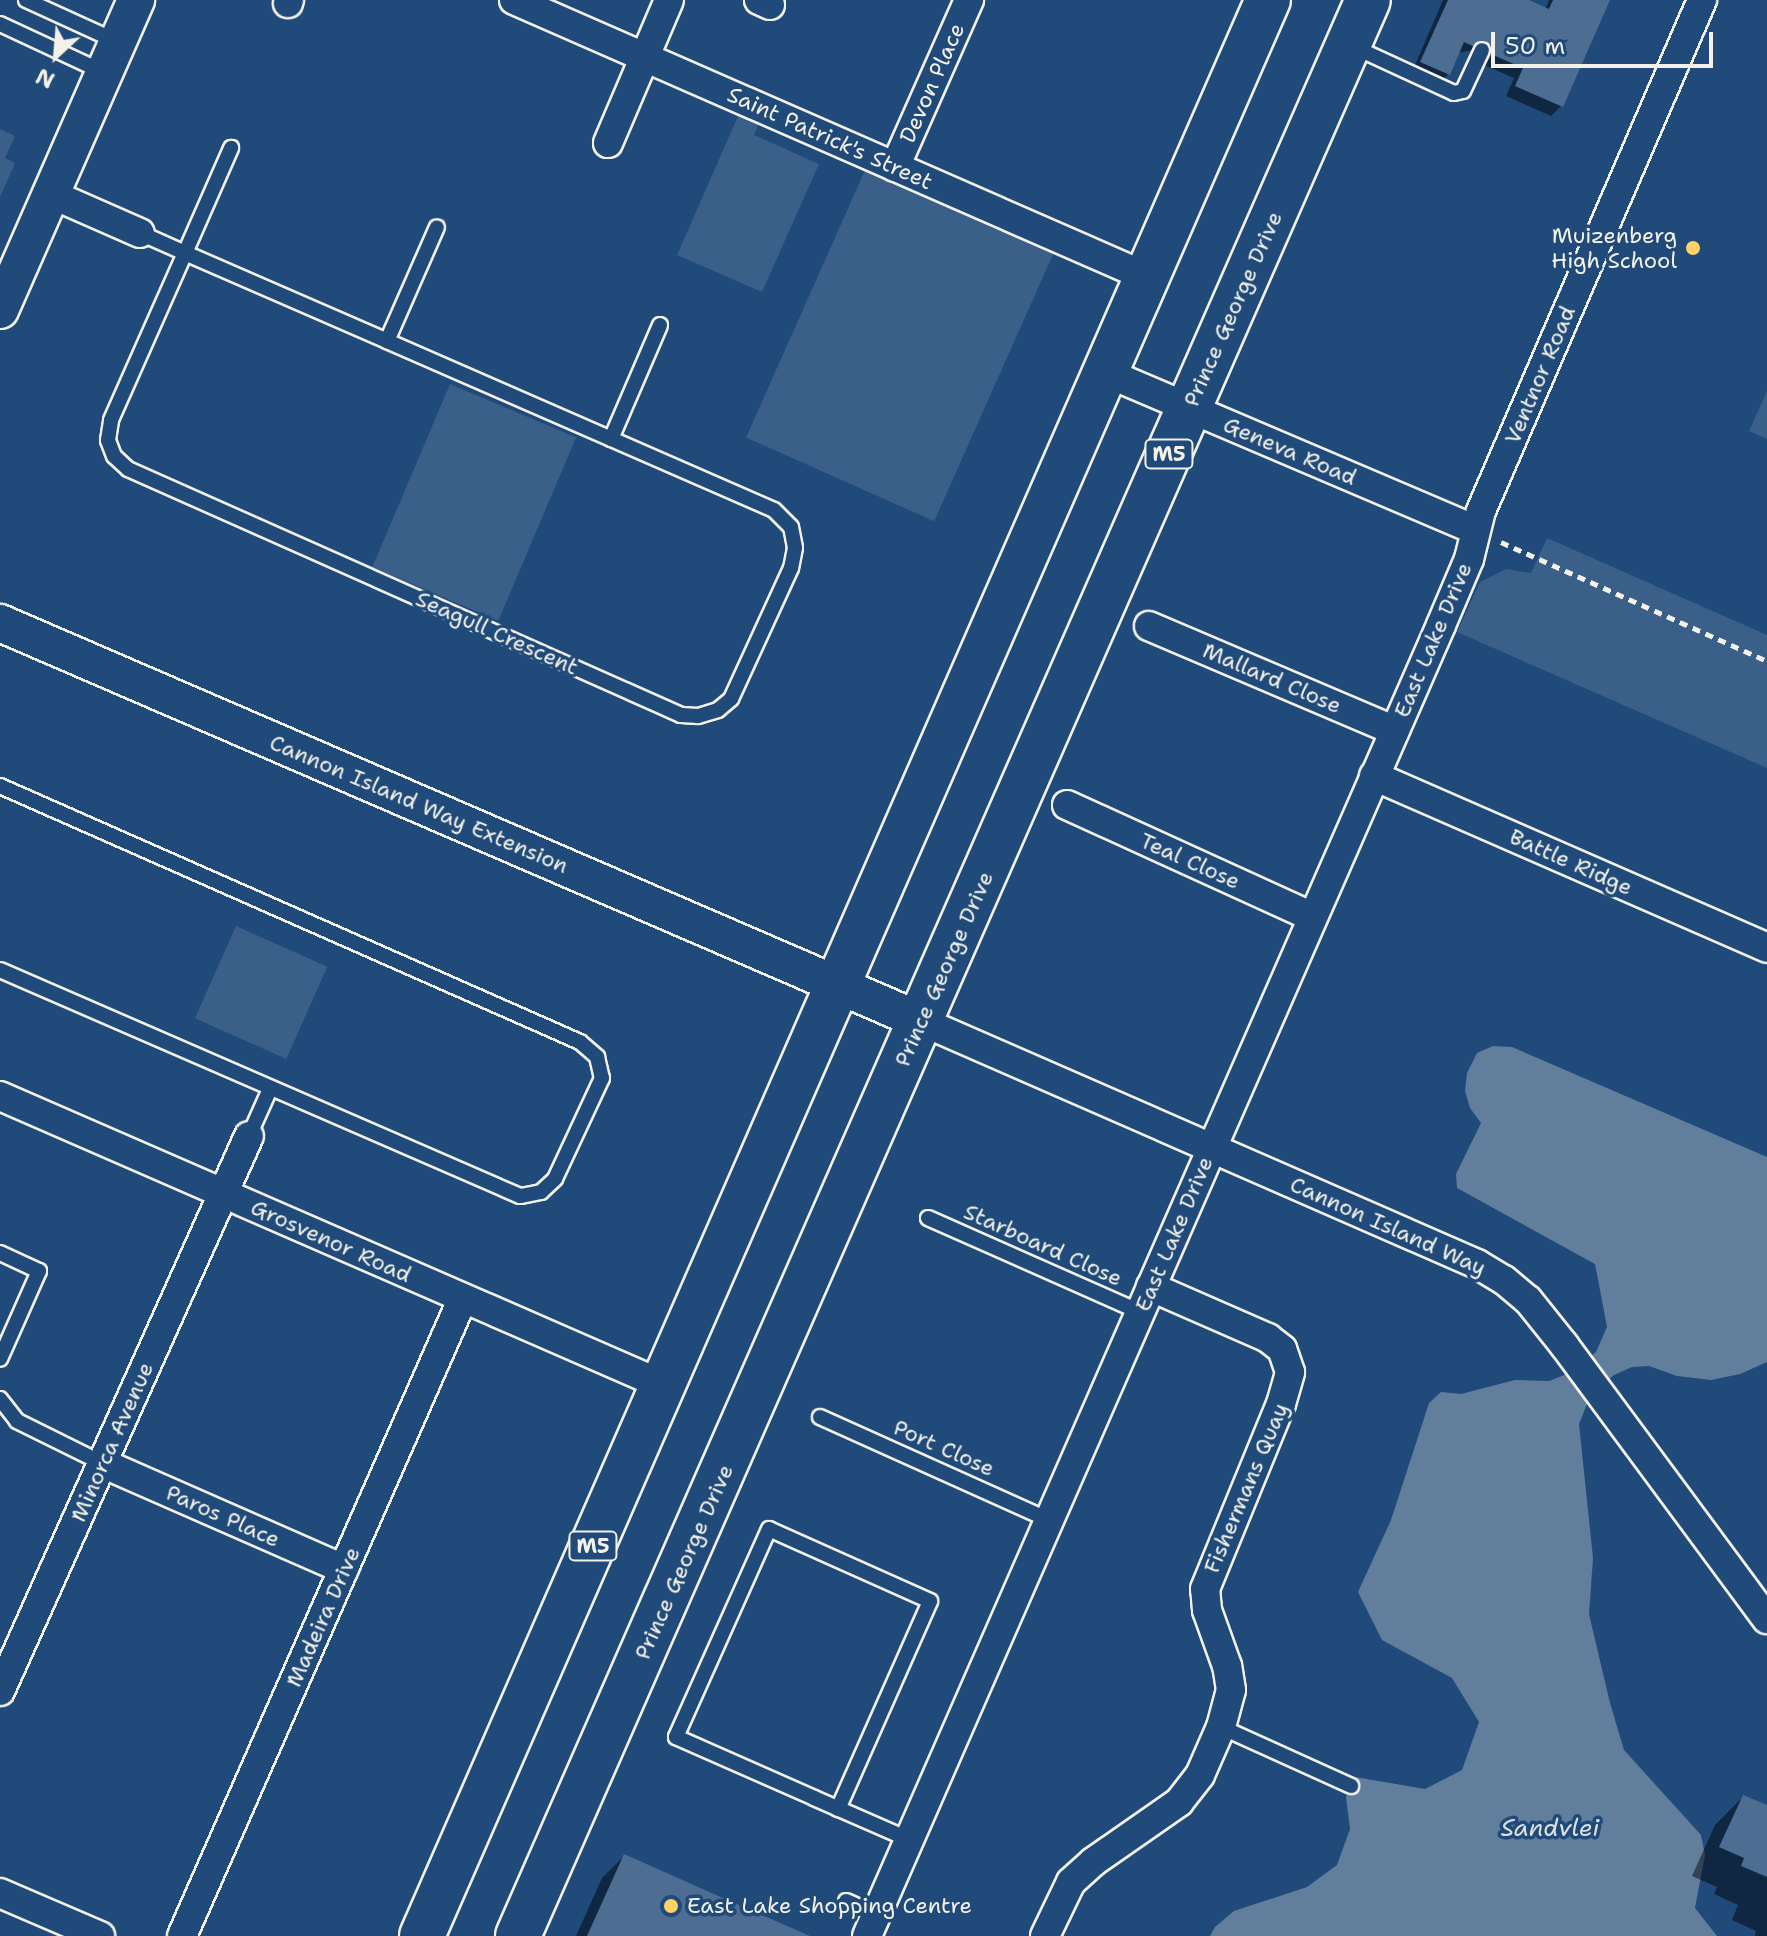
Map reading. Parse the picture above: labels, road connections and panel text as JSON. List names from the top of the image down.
{
  "streets": {
    "main road": ["Prince George Drive", "M5"],
    "street": [
      "Devon Place",
      "Saint Patrick's Street",
      "Ventnor Road",
      "Geneva Road",
      "Seagull Crescent",
      "East Lake Drive",
      "Mallard Close",
      "Cannon Island Way Extension",
      "Teal Close",
      "Battle Ridge",
      "Cannon Island Way",
      "Grosvenor Road",
      "Minorca Avenue",
      "Fishermans Quay",
      "Paros Place",
      "Madeira Drive"
    ],
    "lane": ["Starboard Close", "Port Close"]
  },
  "crossings": [
    ["Devon Place", "Saint Patrick's Street"],
    ["Saint Patrick's Street", "M5"],
    ["Prince George Drive", "Geneva Road"],
    ["Prince George Drive", "Cannon Island Way Extension"],
    ["Prince George Drive", "Cannon Island Way"],
    ["Ventnor Road", "Geneva Road"],
    ["Ventnor Road", "East Lake Drive"],
    ["Geneva Road", "M5"],
    ["Geneva Road", "East Lake Drive"],
    ["M5", "Cannon Island Way Extension"],
    ["M5", "Grosvenor Road"],
    ["East Lake Drive", "Mallard Close"],
    ["East Lake Drive", "Teal Close"],
    ["East Lake Drive", "Battle Ridge"],
    ["East Lake Drive", "Cannon Island Way"],
    ["East Lake Drive", "Starboard Close"],
    ["East Lake Drive", "Port Close"],
    ["East Lake Drive", "Fishermans Quay"],
    ["Cannon Island Way Extension", "Cannon Island Way"],
    ["Grosvenor Road", "Minorca Avenue"],
    ["Grosvenor Road", "Madeira Drive"],
    ["Starboard Close", "Fishermans Quay"],
    ["Minorca Avenue", "Paros Place"],
    ["Paros Place", "Madeira Drive"]
  ],
  "water": ["Sandvlei"],
  "places": ["Muizenberg High School", "East Lake Shopping Centre"],
  "scale_bar": "50 m",
  "north": "bottom left"
}
